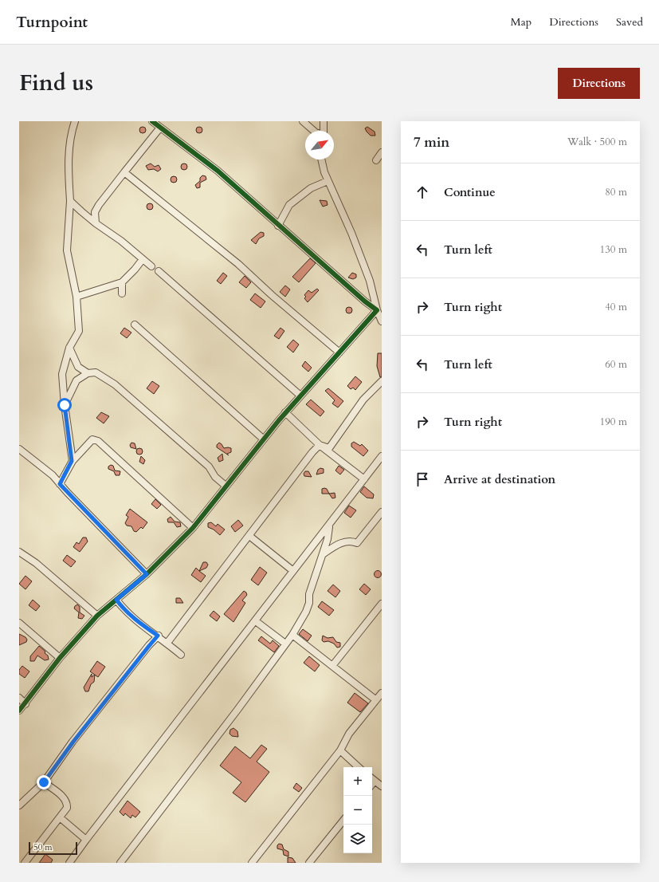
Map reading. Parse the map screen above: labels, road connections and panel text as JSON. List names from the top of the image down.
{
  "scale_bar": "50 m",
  "north": "top right",
  "page": {
    "header": "Turnpoint",
    "nav": ["Map", "Directions", "Saved"],
    "title": "Find us",
    "buttons": "Directions",
    "heading": ["7 min", "Walk · 500 m"],
    "list": [
      ["Continue", "80 m"],
      ["Turn left", "130 m"],
      ["Turn right", "40 m"],
      ["Turn left", "60 m"],
      ["Turn right", "190 m"],
      "Arrive at destination"
    ],
    "map_buttons": ["+", "−"],
    "scale": "50 m"
  }
}
